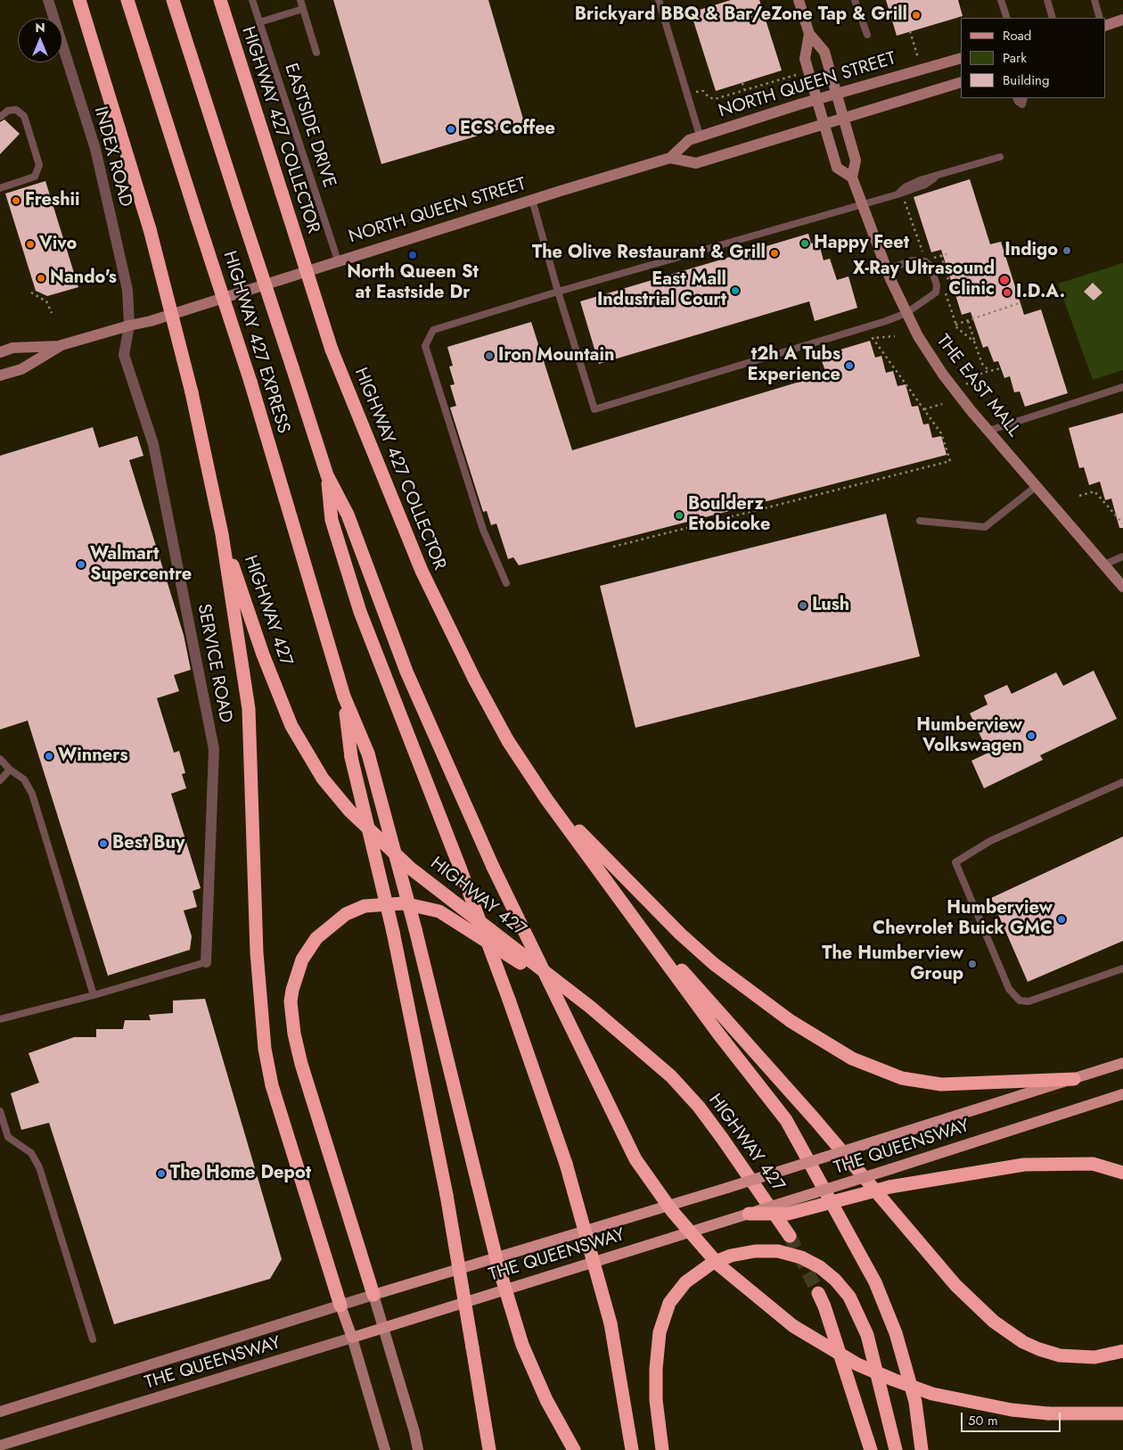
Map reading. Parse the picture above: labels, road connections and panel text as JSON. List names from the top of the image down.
{
  "streets": {
    "highway": ["HIGHWAY 427 COLLECTOR", "HIGHWAY 427 EXPRESS", "HIGHWAY 427"],
    "main road": ["NORTH QUEEN STREET", "THE EAST MALL", "THE QUEENSWAY"],
    "street": ["INDEX ROAD", "SERVICE ROAD"],
    "lane": ["EASTSIDE DRIVE"]
  },
  "crossings": [
    ["NORTH QUEEN STREET", "EASTSIDE DRIVE"],
    ["NORTH QUEEN STREET", "INDEX ROAD"],
    ["NORTH QUEEN STREET", "THE EAST MALL"],
    ["NORTH QUEEN STREET", "SERVICE ROAD"],
    ["INDEX ROAD", "SERVICE ROAD"]
  ],
  "places": [
    "Brickyard BBQ & Bar/eZone Tap & Grill",
    "ECS Coffee",
    "Freshii",
    "Happy Feet",
    "Vivo",
    "Indigo",
    "The Olive Restaurant & Grill",
    "North Queen St at Eastside Dr",
    "Nando's",
    "X-Ray Ultrasound Clinic",
    "East Mall Industrial Court",
    "I.D.A.",
    "Iron Mountain",
    "t2h A Tubs Experience",
    "Boulderz Etobicoke",
    "Walmart Supercentre",
    "Lush",
    "Humberview Volkswagen",
    "Winners",
    "Best Buy",
    "Humberview Chevrolet Buick GMC",
    "The Humberview Group",
    "The Home Depot"
  ],
  "legend": ["Road", "Park", "Building"],
  "scale_bar": "50 m",
  "north": "top"
}
